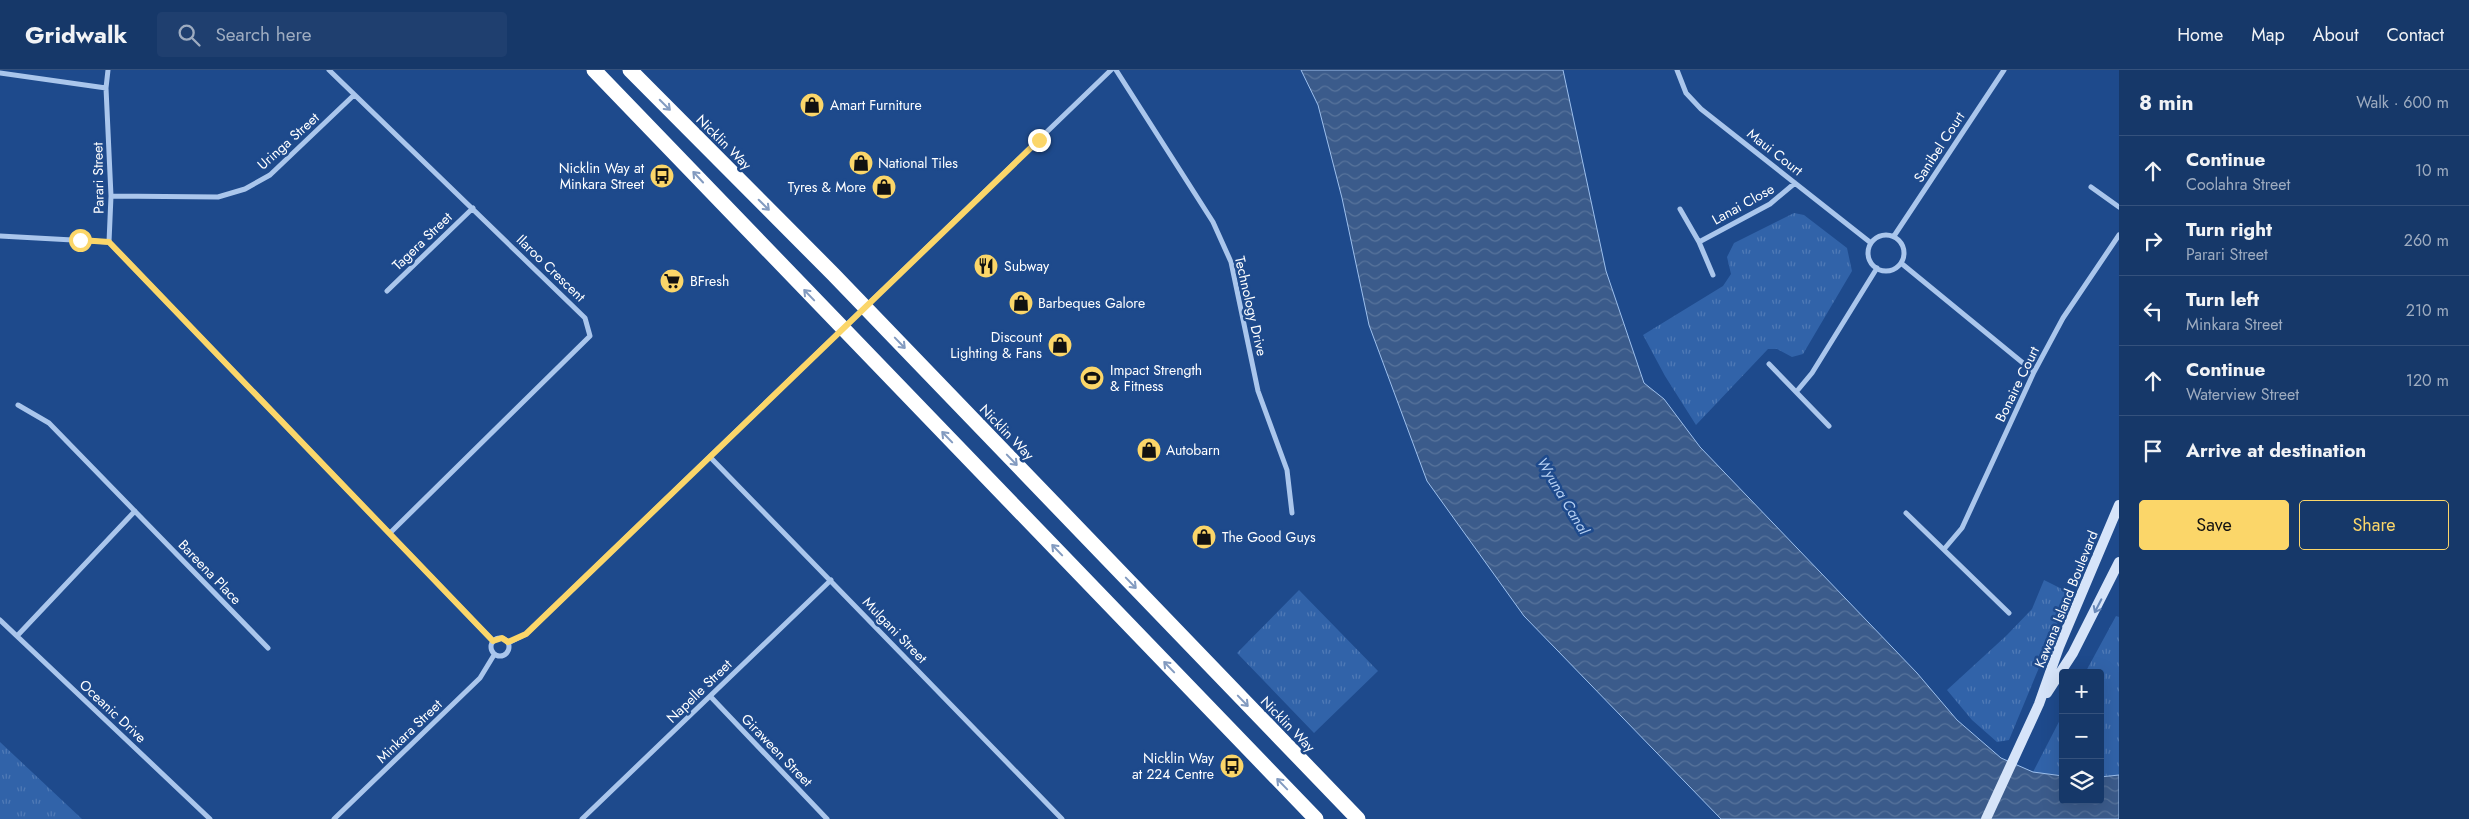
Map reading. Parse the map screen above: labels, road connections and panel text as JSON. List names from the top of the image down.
{
  "streets": {
    "highway": ["Nicklin Way"],
    "main road": ["Kawana Island Boulevard"],
    "street": [
      "Uringa Street",
      "Sanibel Court",
      "Maui Court",
      "Parari Street",
      "Lanai Close",
      "Tagera Street",
      "Ilaroo Crescent",
      "Technology Drive",
      "Bonaire Court",
      "Bareena Place",
      "Mulgani Street",
      "Napelle Street",
      "Oceanic Drive",
      "Minkara Street",
      "Giraween Street"
    ]
  },
  "crossings": [
    ["Uringa Street", "Parari Street"],
    ["Uringa Street", "Ilaroo Crescent"],
    ["Sanibel Court", "Maui Court"],
    ["Maui Court", "Lanai Close"],
    ["Tagera Street", "Ilaroo Crescent"],
    ["Mulgani Street", "Napelle Street"],
    ["Napelle Street", "Giraween Street"]
  ],
  "water": ["Wyuna Canal"],
  "places": {
    "shop": [
      "Amart Furniture",
      "National Tiles",
      "Tyres & More",
      "Barbeques Galore",
      "Discount Lighting & Fans",
      "Autobarn",
      "The Good Guys"
    ],
    "bus stop": ["Nicklin Way at Minkara Street", "Nicklin Way at 224 Centre"],
    "restaurant": ["Subway"],
    "supermarket": ["BFresh"],
    "sports": ["Impact Strength & Fitness"]
  },
  "page": {
    "header": "Gridwalk",
    "search": "Search here",
    "nav": [
      "Home",
      "Map",
      "About",
      "Contact"
    ],
    "heading": ["8 min", "Walk · 600 m"],
    "list": [
      ["Continue", "Coolahra Street", "10 m"],
      ["Turn right", "Parari Street", "260 m"],
      ["Turn left", "Minkara Street", "210 m"],
      ["Continue", "Waterview Street", "120 m"],
      "Arrive at destination"
    ],
    "buttons": ["Save", "Share"],
    "map_buttons": ["+", "−"]
  }
}
